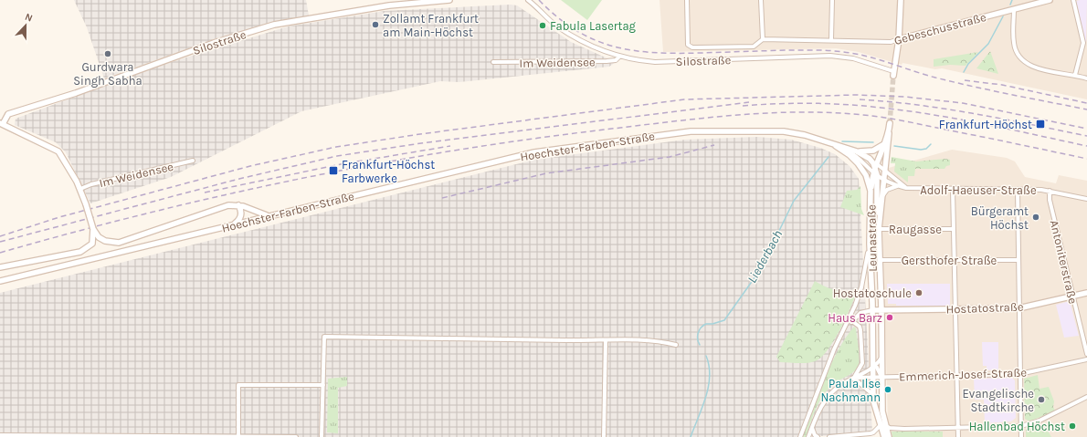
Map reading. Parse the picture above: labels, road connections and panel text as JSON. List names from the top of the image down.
{
  "streets": {
    "main road": [
      "Gebeschusstraße",
      "Silostraße",
      "Hoechster-Farben-Straße",
      "Leunastraße",
      "Hostatostraße"
    ],
    "street": [
      "Im Weidensee",
      "Adolf-Haeuser-Straße",
      "Raugasse",
      "Gersthofer Straße",
      "Antoniterstraße",
      "Emmerich-Josef-Straße"
    ]
  },
  "crossings": [
    ["Silostraße", "Im Weidensee"],
    ["Hoechster-Farben-Straße", "Adolf-Haeuser-Straße"],
    ["Hoechster-Farben-Straße", "Leunastraße"],
    ["Adolf-Haeuser-Straße", "Leunastraße"],
    ["Adolf-Haeuser-Straße", "Antoniterstraße"],
    ["Raugasse", "Leunastraße"],
    ["Leunastraße", "Gersthofer Straße"],
    ["Leunastraße", "Hostatostraße"],
    ["Leunastraße", "Emmerich-Josef-Straße"],
    ["Antoniterstraße", "Hostatostraße"]
  ],
  "water": ["Liederbach"],
  "places": {
    "other": [
      "Zollamt Frankfurt am Main-Höchst",
      "Fabula Lasertag",
      "Gurdwara Singh Sabha",
      "Bürgeramt Höchst",
      "Hostatoschule",
      "Haus Barz",
      "Paula Ilse Nachmann",
      "Evangelische Stadtkirche",
      "Hallenbad Höchst"
    ],
    "transit": ["Frankfurt-Höchst", "Frankfurt-Höchst Farbwerke"]
  },
  "north": "top"
}
